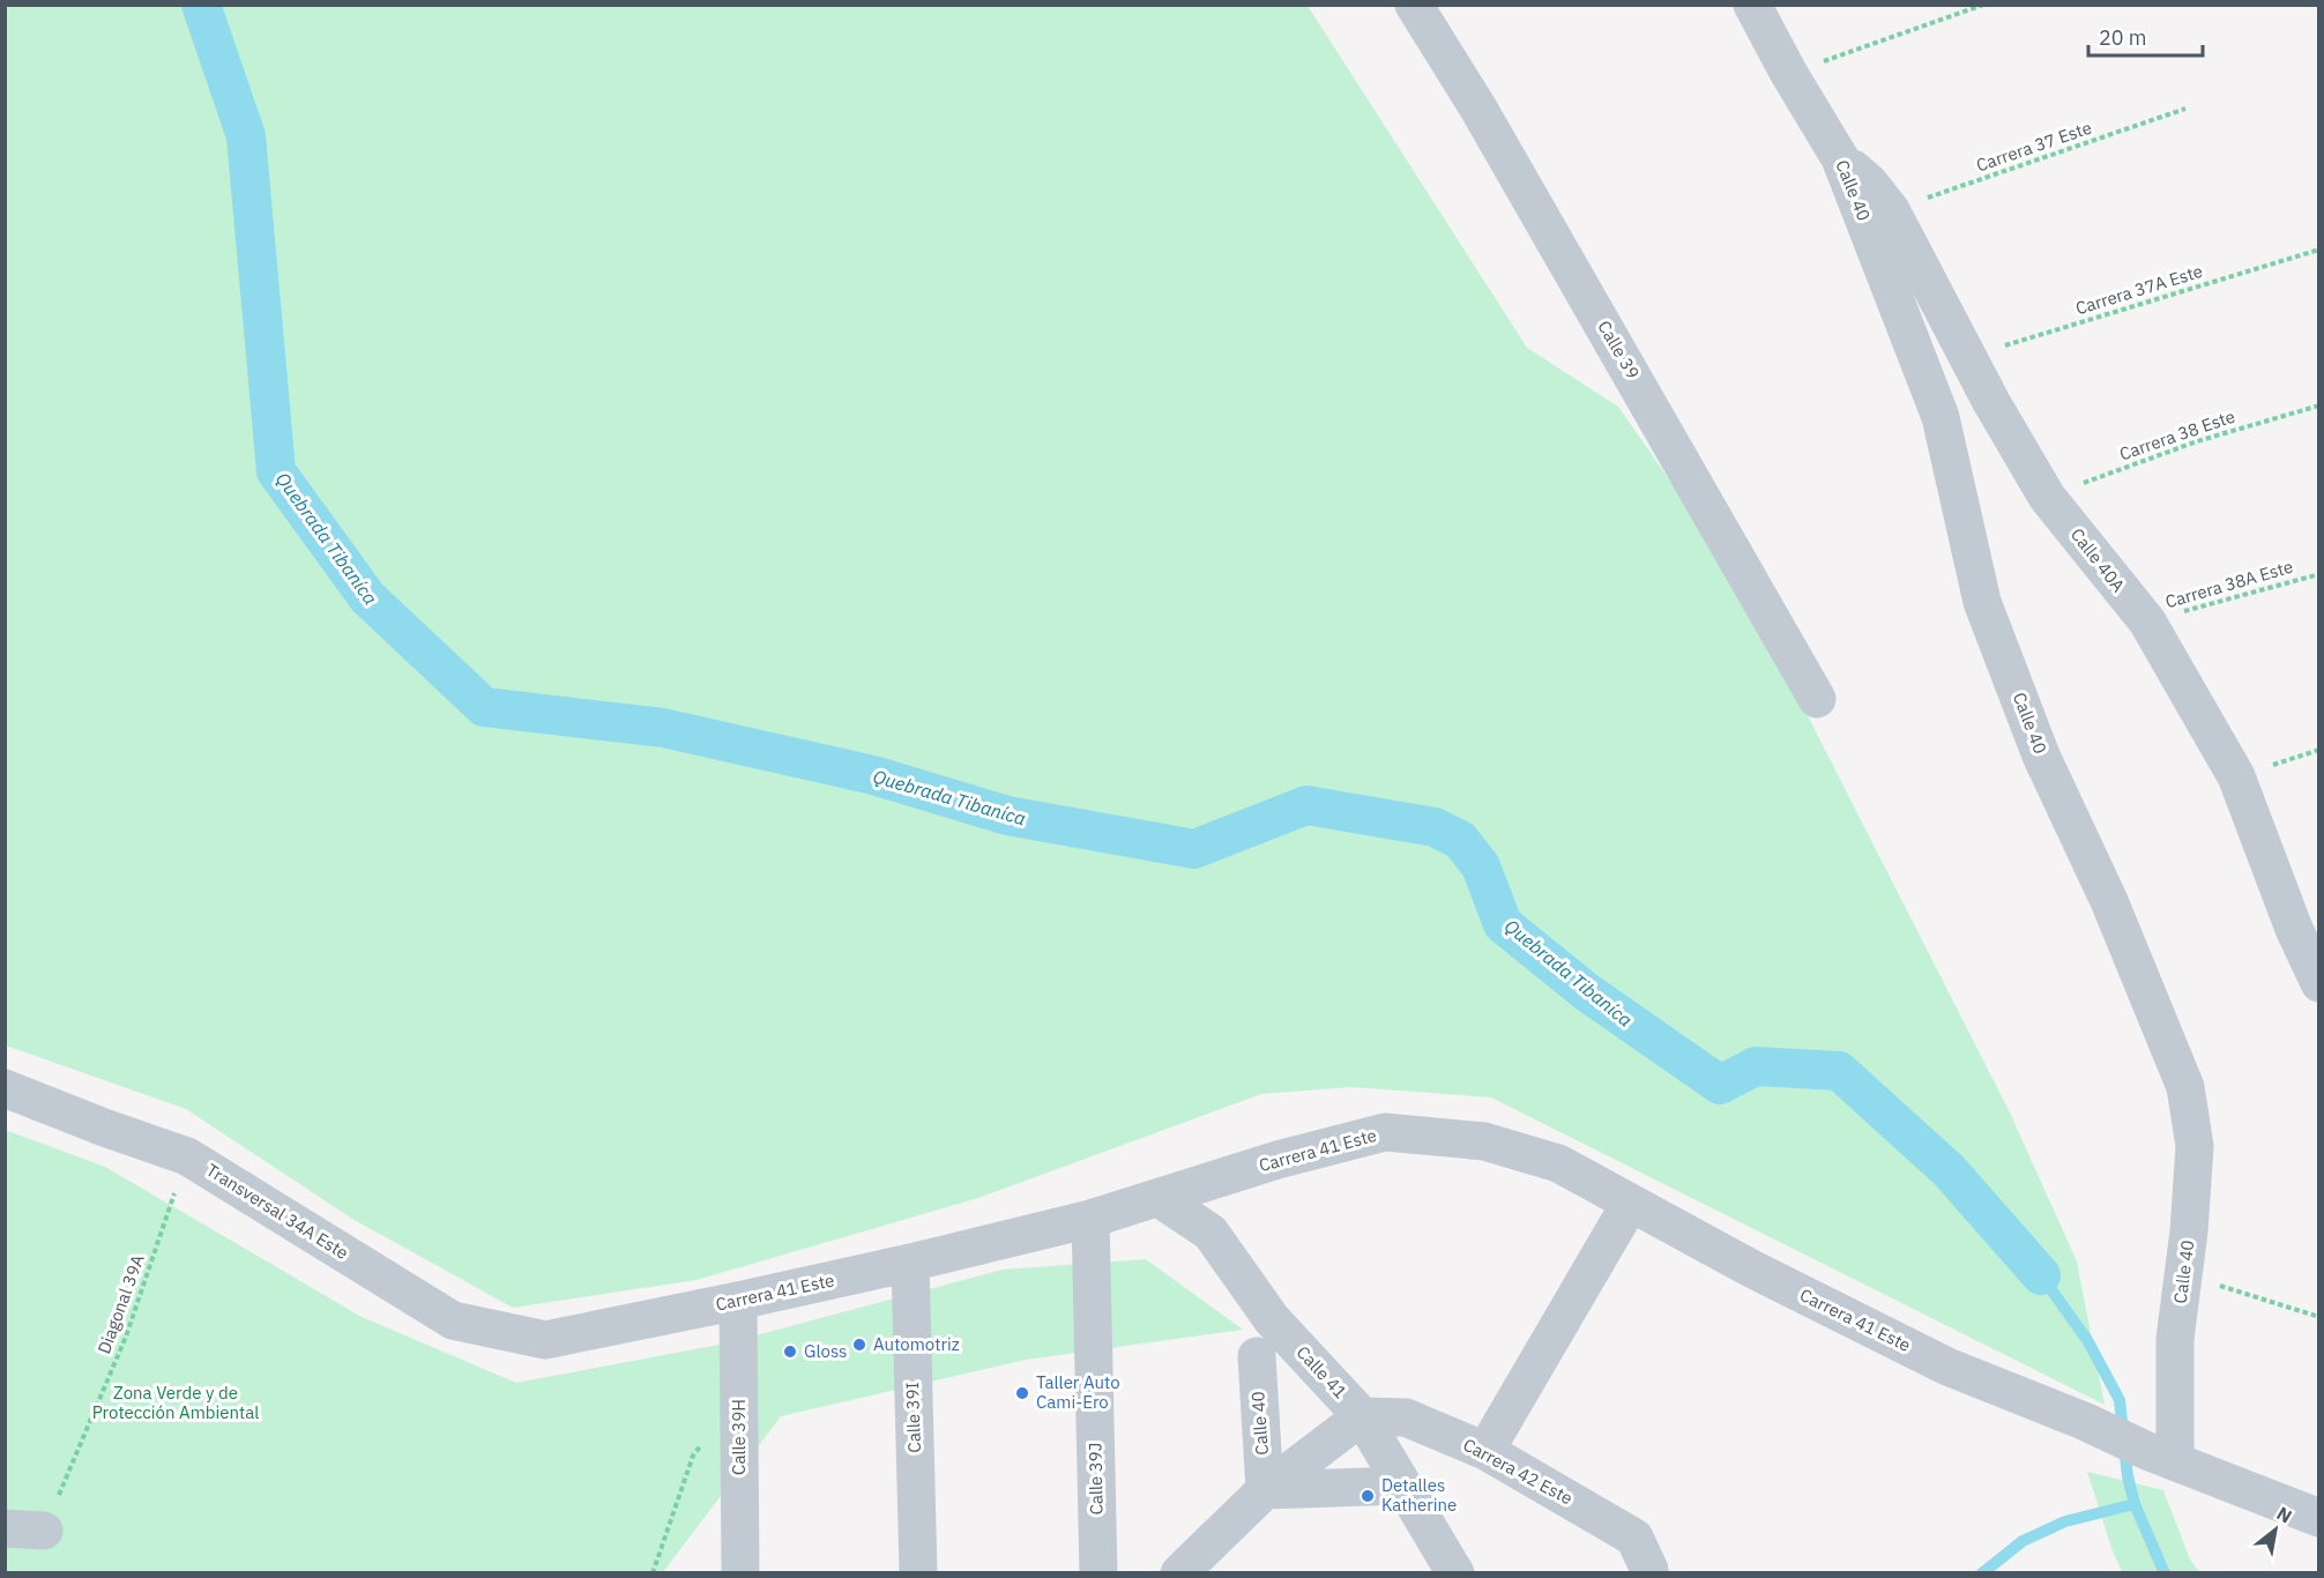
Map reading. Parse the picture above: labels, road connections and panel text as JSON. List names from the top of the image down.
{
  "streets": {
    "street": [
      "Calle 40",
      "Calle 39",
      "Calle 40A",
      "Carrera 41 Este",
      "Transversal 34A Este",
      "Calle 41",
      "Calle 39I",
      "Calle 39H",
      "Carrera 42 Este",
      "Calle 39J"
    ],
    "path": [
      "Carrera 37 Este",
      "Carrera 37A Este",
      "Carrera 38 Este",
      "Carrera 38A Este",
      "Diagonal 39A"
    ]
  },
  "crossings": [
    ["Carrera 37 Este", "Calle 40A"],
    ["Calle 40", "Calle 40A"],
    ["Calle 40", "Carrera 41 Este"],
    ["Carrera 37A Este", "Calle 40A"],
    ["Carrera 38 Este", "Calle 40A"],
    ["Calle 40A", "Carrera 38A Este"],
    ["Carrera 41 Este", "Transversal 34A Este"],
    ["Carrera 41 Este", "Calle 41"],
    ["Carrera 41 Este", "Calle 39I"],
    ["Carrera 41 Este", "Calle 39H"],
    ["Carrera 41 Este", "Calle 39J"],
    ["Transversal 34A Este", "Diagonal 39A"],
    ["Calle 41", "Carrera 42 Este"]
  ],
  "water": ["Quebrada Tibaníca"],
  "parks": ["Zona Verde y de Protección Ambiental"],
  "places": [
    "Automotriz",
    "Gloss",
    "Taller Auto Cami-Ero",
    "Detalles Katherine"
  ],
  "scale_bar": "20 m",
  "north": "top right"
}
